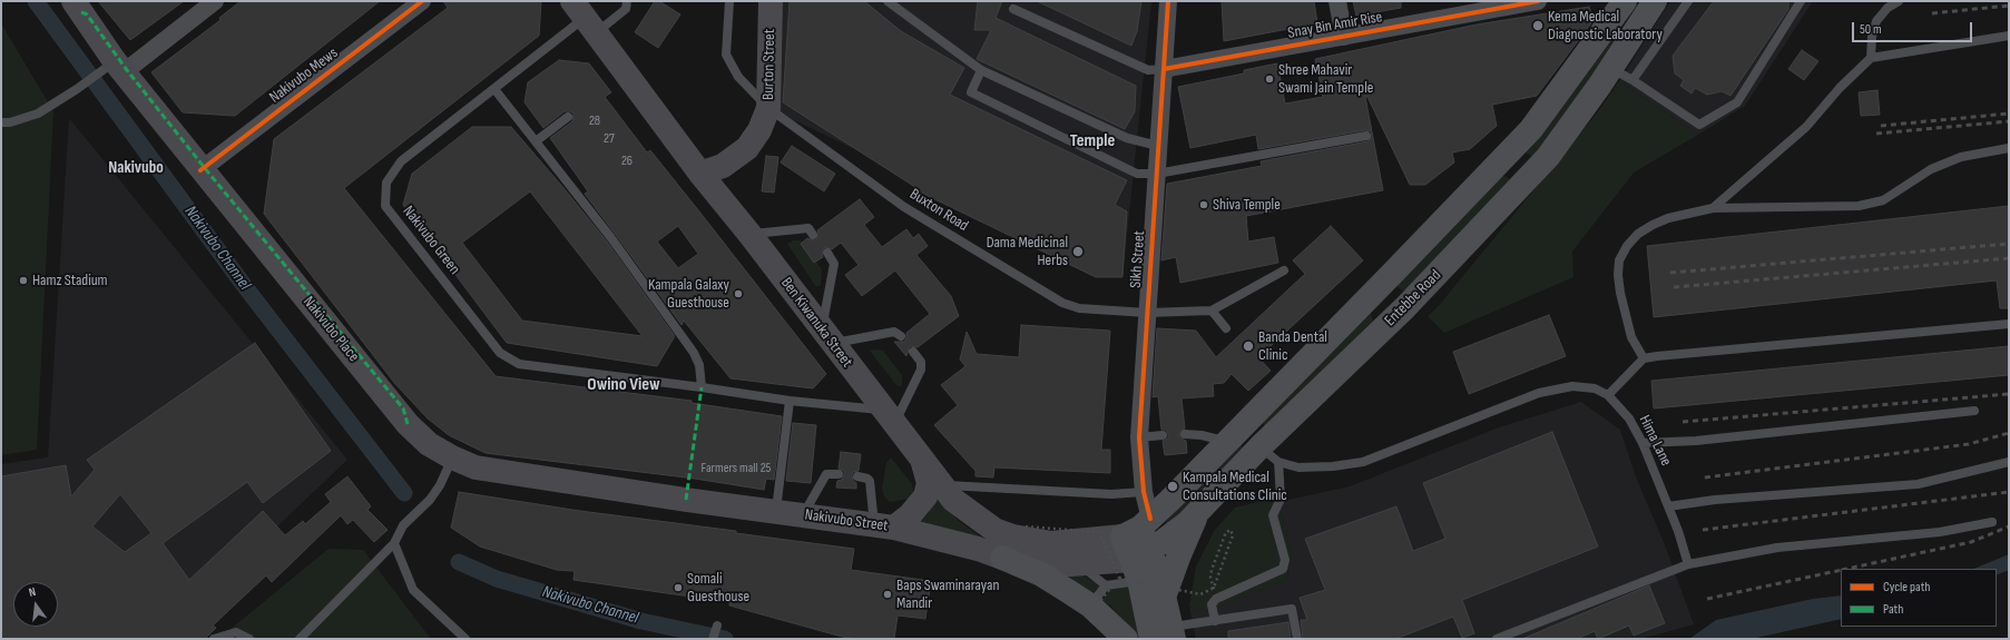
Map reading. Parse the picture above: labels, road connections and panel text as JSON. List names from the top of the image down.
{
  "streets": {
    "main road": [
      "Burton Street",
      "Entebbe Road",
      "Ben Kiwanuka Street",
      "Nakivubo Place",
      "Nakivubo Street"
    ],
    "street": ["Snay Bin Amir Rise", "Nakivubo Mews", "Sikh Street"],
    "lane": ["Buxton Road", "Nakivubo Green", "Hima Lane"]
  },
  "crossings": [
    ["Snay Bin Amir Rise", "Sikh Street"],
    ["Burton Street", "Buxton Road"],
    ["Burton Street", "Ben Kiwanuka Street"],
    ["Nakivubo Mews", "Nakivubo Place"],
    ["Buxton Road", "Sikh Street"],
    ["Nakivubo Green", "Ben Kiwanuka Street"],
    ["Sikh Street", "Entebbe Road"],
    ["Sikh Street", "Ben Kiwanuka Street"],
    ["Entebbe Road", "Ben Kiwanuka Street"],
    ["Entebbe Road", "Hima Lane"],
    ["Entebbe Road", "Nakivubo Street"],
    ["Nakivubo Place", "Nakivubo Street"]
  ],
  "districts": ["Temple", "Nakivubo", "Owino View"],
  "water": ["Nakivubo Channel"],
  "places": [
    "Kema Medical Diagnostic Laboratory",
    "Shree Mahavir Swami Jain Temple",
    "Shiva Temple",
    "Dama Medicinal Herbs",
    "Hamz Stadium",
    "Kampala Galaxy Guesthouse",
    "Banda Dental Clinic",
    "Kampala Medical Consultations Clinic",
    "Somali Guesthouse",
    "Baps Swaminarayan Mandir"
  ],
  "house_numbers": [
    "28",
    "27",
    "26",
    "Farmers mall 25"
  ],
  "legend": ["Cycle path", "Path"],
  "scale_bar": "50 m",
  "north": "top"
}
